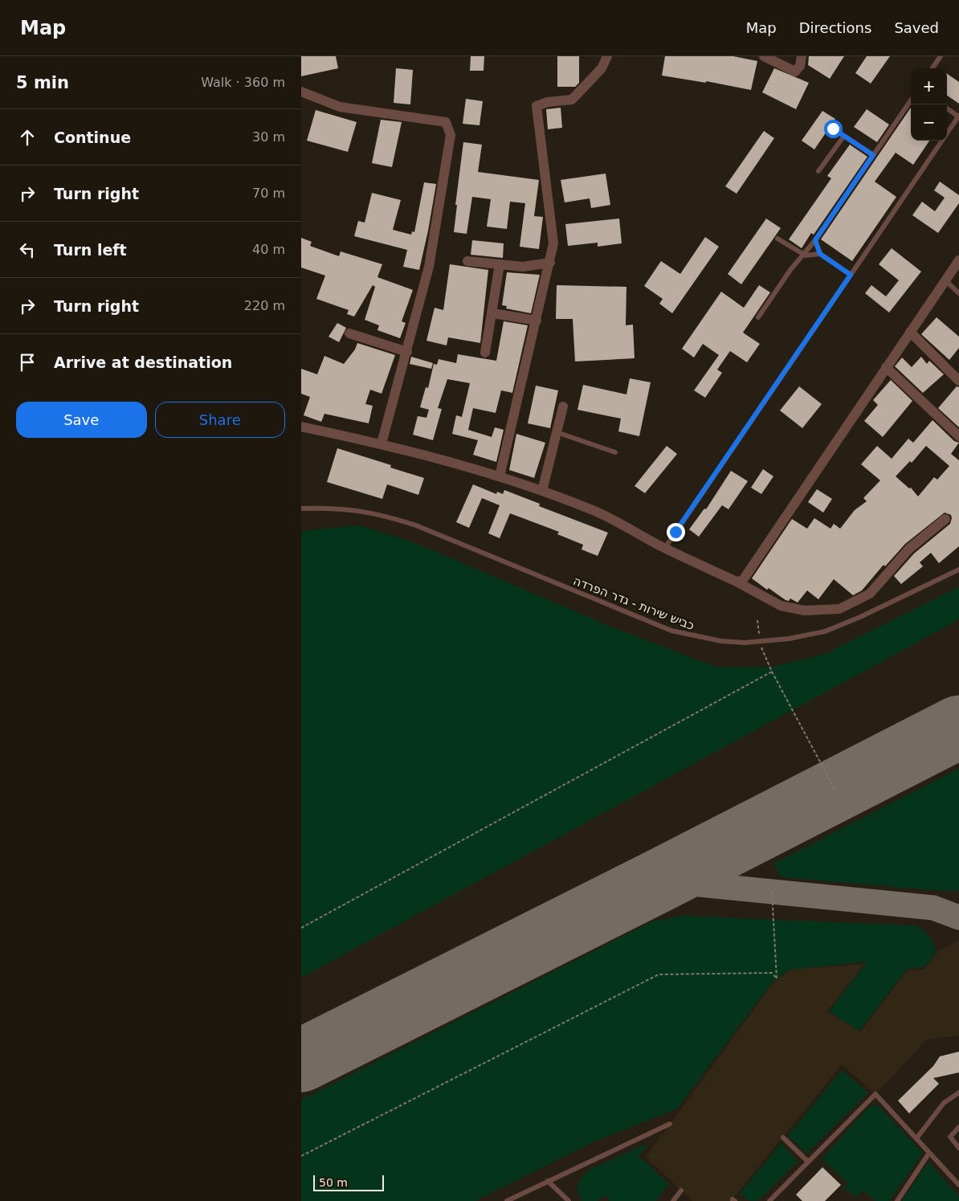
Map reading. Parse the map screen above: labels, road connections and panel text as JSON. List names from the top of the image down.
{
  "streets": {
    "lane": ["כביש שירות - גדר הפרדה"]
  },
  "scale_bar": "50 m",
  "page": {
    "header": "Map",
    "nav": ["Map", "Directions", "Saved"],
    "heading": ["5 min", "Walk · 360 m"],
    "map_buttons": ["+", "−"],
    "list": [
      ["Continue", "30 m"],
      ["Turn right", "70 m"],
      ["Turn left", "40 m"],
      ["Turn right", "220 m"],
      "Arrive at destination"
    ],
    "buttons": ["Save", "Share"],
    "scale": "50 m"
  }
}
